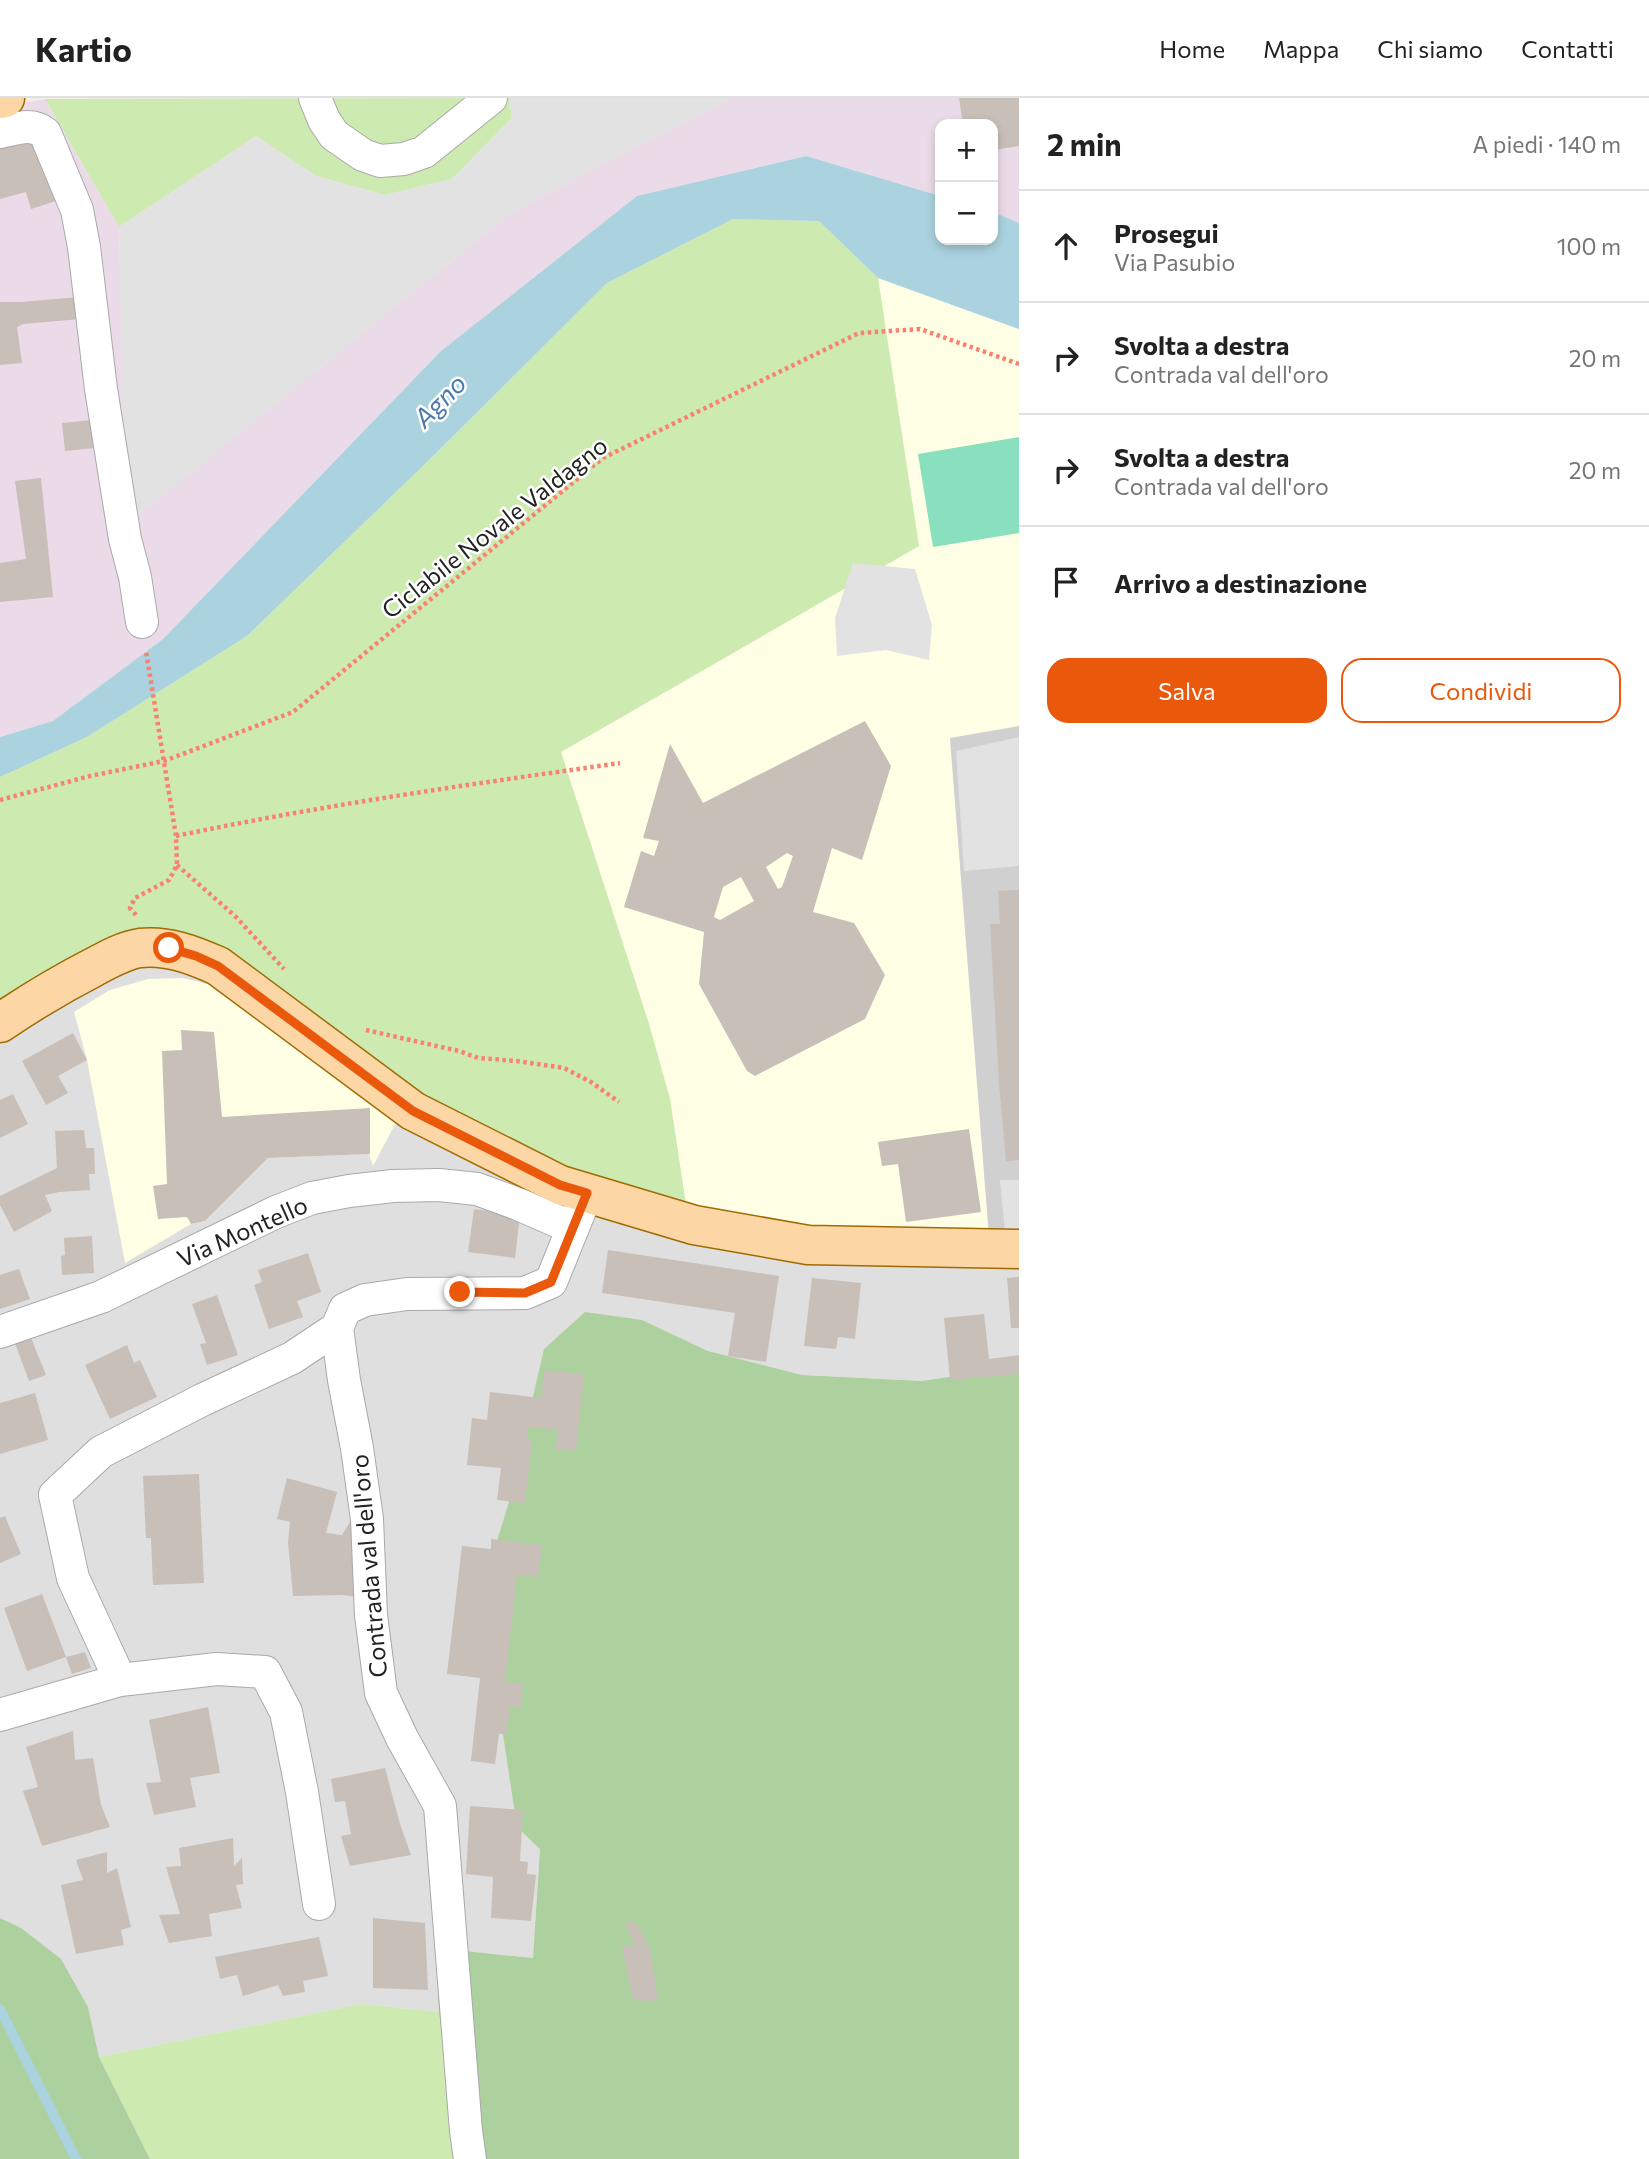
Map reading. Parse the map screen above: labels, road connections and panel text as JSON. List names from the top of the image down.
{
  "streets": {
    "street": ["Via Montello", "Contrada val dell'oro"],
    "path": ["Ciclabile Novale Valdagno"]
  },
  "water": ["Agno"],
  "page": {
    "header": "Kartio",
    "nav": [
      "Home",
      "Mappa",
      "Chi siamo",
      "Contatti"
    ],
    "heading": ["2 min", "A piedi · 140 m"],
    "map_buttons": ["+", "−"],
    "list": [
      ["Prosegui", "Via Pasubio", "100 m"],
      ["Svolta a destra", "Contrada val dell'oro", "20 m"],
      ["Svolta a destra", "Contrada val dell'oro", "20 m"],
      "Arrivo a destinazione"
    ],
    "buttons": ["Salva", "Condividi"]
  }
}
